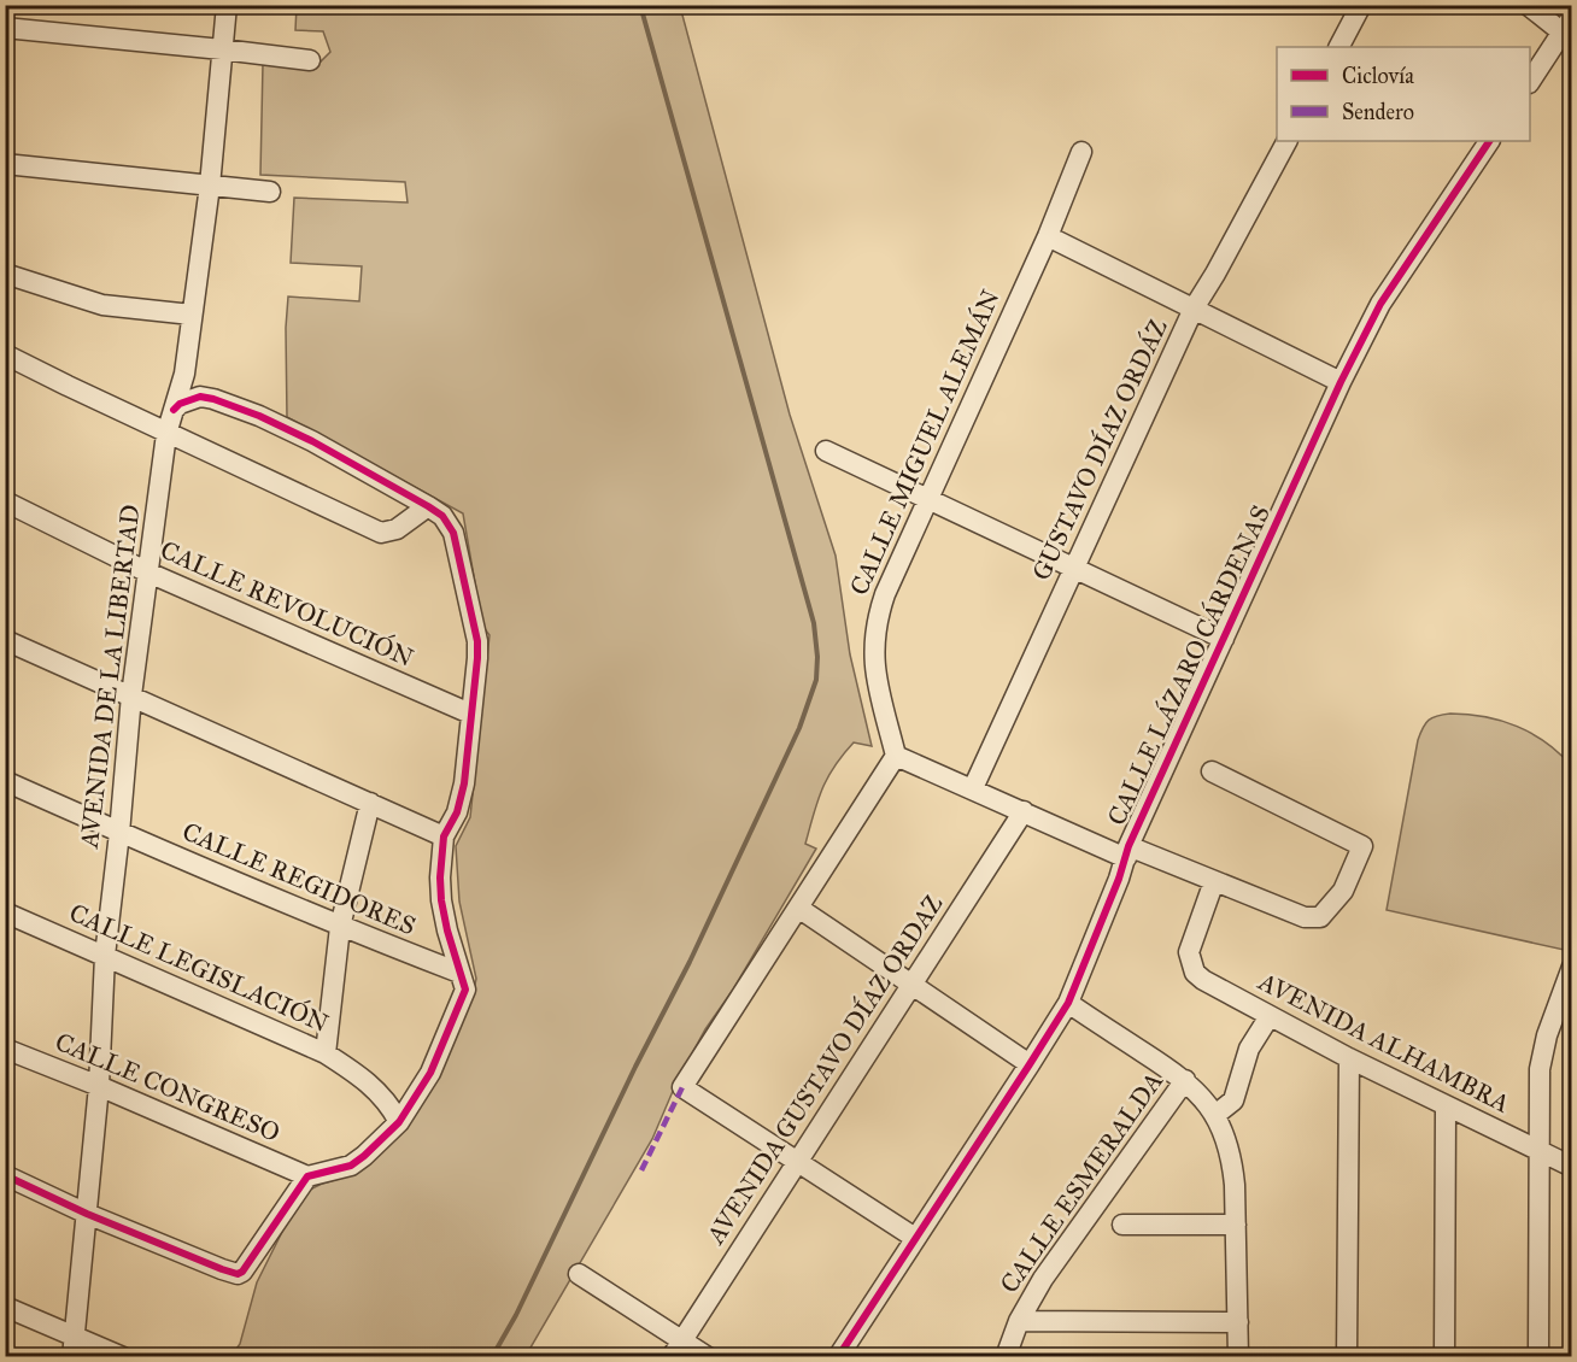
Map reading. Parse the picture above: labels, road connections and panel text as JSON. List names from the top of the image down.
{
  "streets": {
    "street": [
      "CALLE MIGUEL ALEMÁN",
      "GUSTAVO DÍAZ ORDÁZ",
      "CALLE REVOLUCIÓN",
      "CALLE LÁZARO CÁRDENAS",
      "AVENIDA DE LA LIBERTAD",
      "CALLE REGIDORES",
      "CALLE LEGISLACIÓN",
      "AVENIDA ALHAMBRA",
      "AVENIDA GUSTAVO DÍAZ ORDAZ",
      "CALLE CONGRESO",
      "CALLE ESMERALDA"
    ]
  },
  "crossings": [
    ["CALLE REVOLUCIÓN", "AVENIDA DE LA LIBERTAD"],
    ["AVENIDA DE LA LIBERTAD", "CALLE REGIDORES"],
    ["AVENIDA DE LA LIBERTAD", "CALLE LEGISLACIÓN"],
    ["AVENIDA DE LA LIBERTAD", "CALLE CONGRESO"]
  ],
  "legend": ["Ciclovía", "Sendero"]
}
